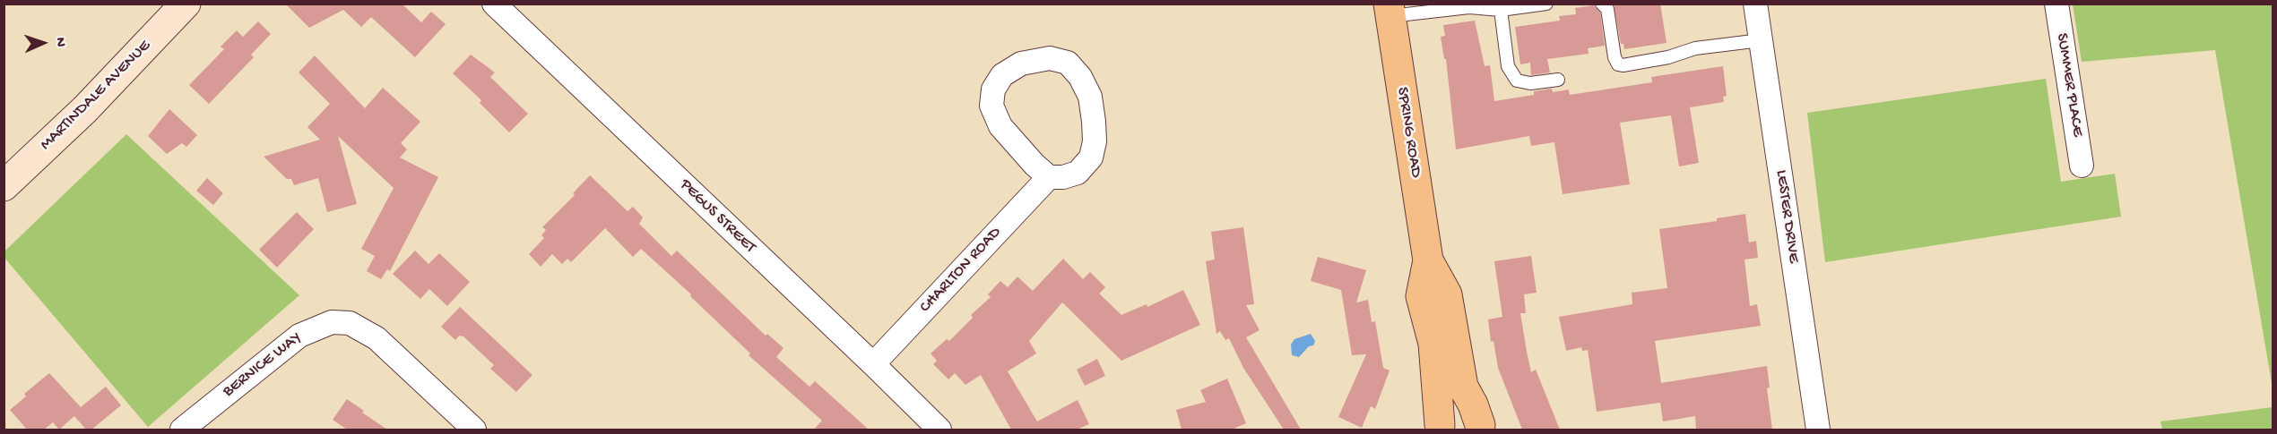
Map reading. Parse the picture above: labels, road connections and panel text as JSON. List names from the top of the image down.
{
  "streets": {
    "main road": ["SPRING ROAD"],
    "street": [
      "SUMMER PLACE",
      "MARTINDALE AVENUE",
      "PEGUS STREET",
      "LESTER DRIVE",
      "CHARLTON ROAD",
      "BERNICE WAY"
    ]
  },
  "crossings": [
    ["PEGUS STREET", "CHARLTON ROAD"]
  ],
  "north": "right"
}
